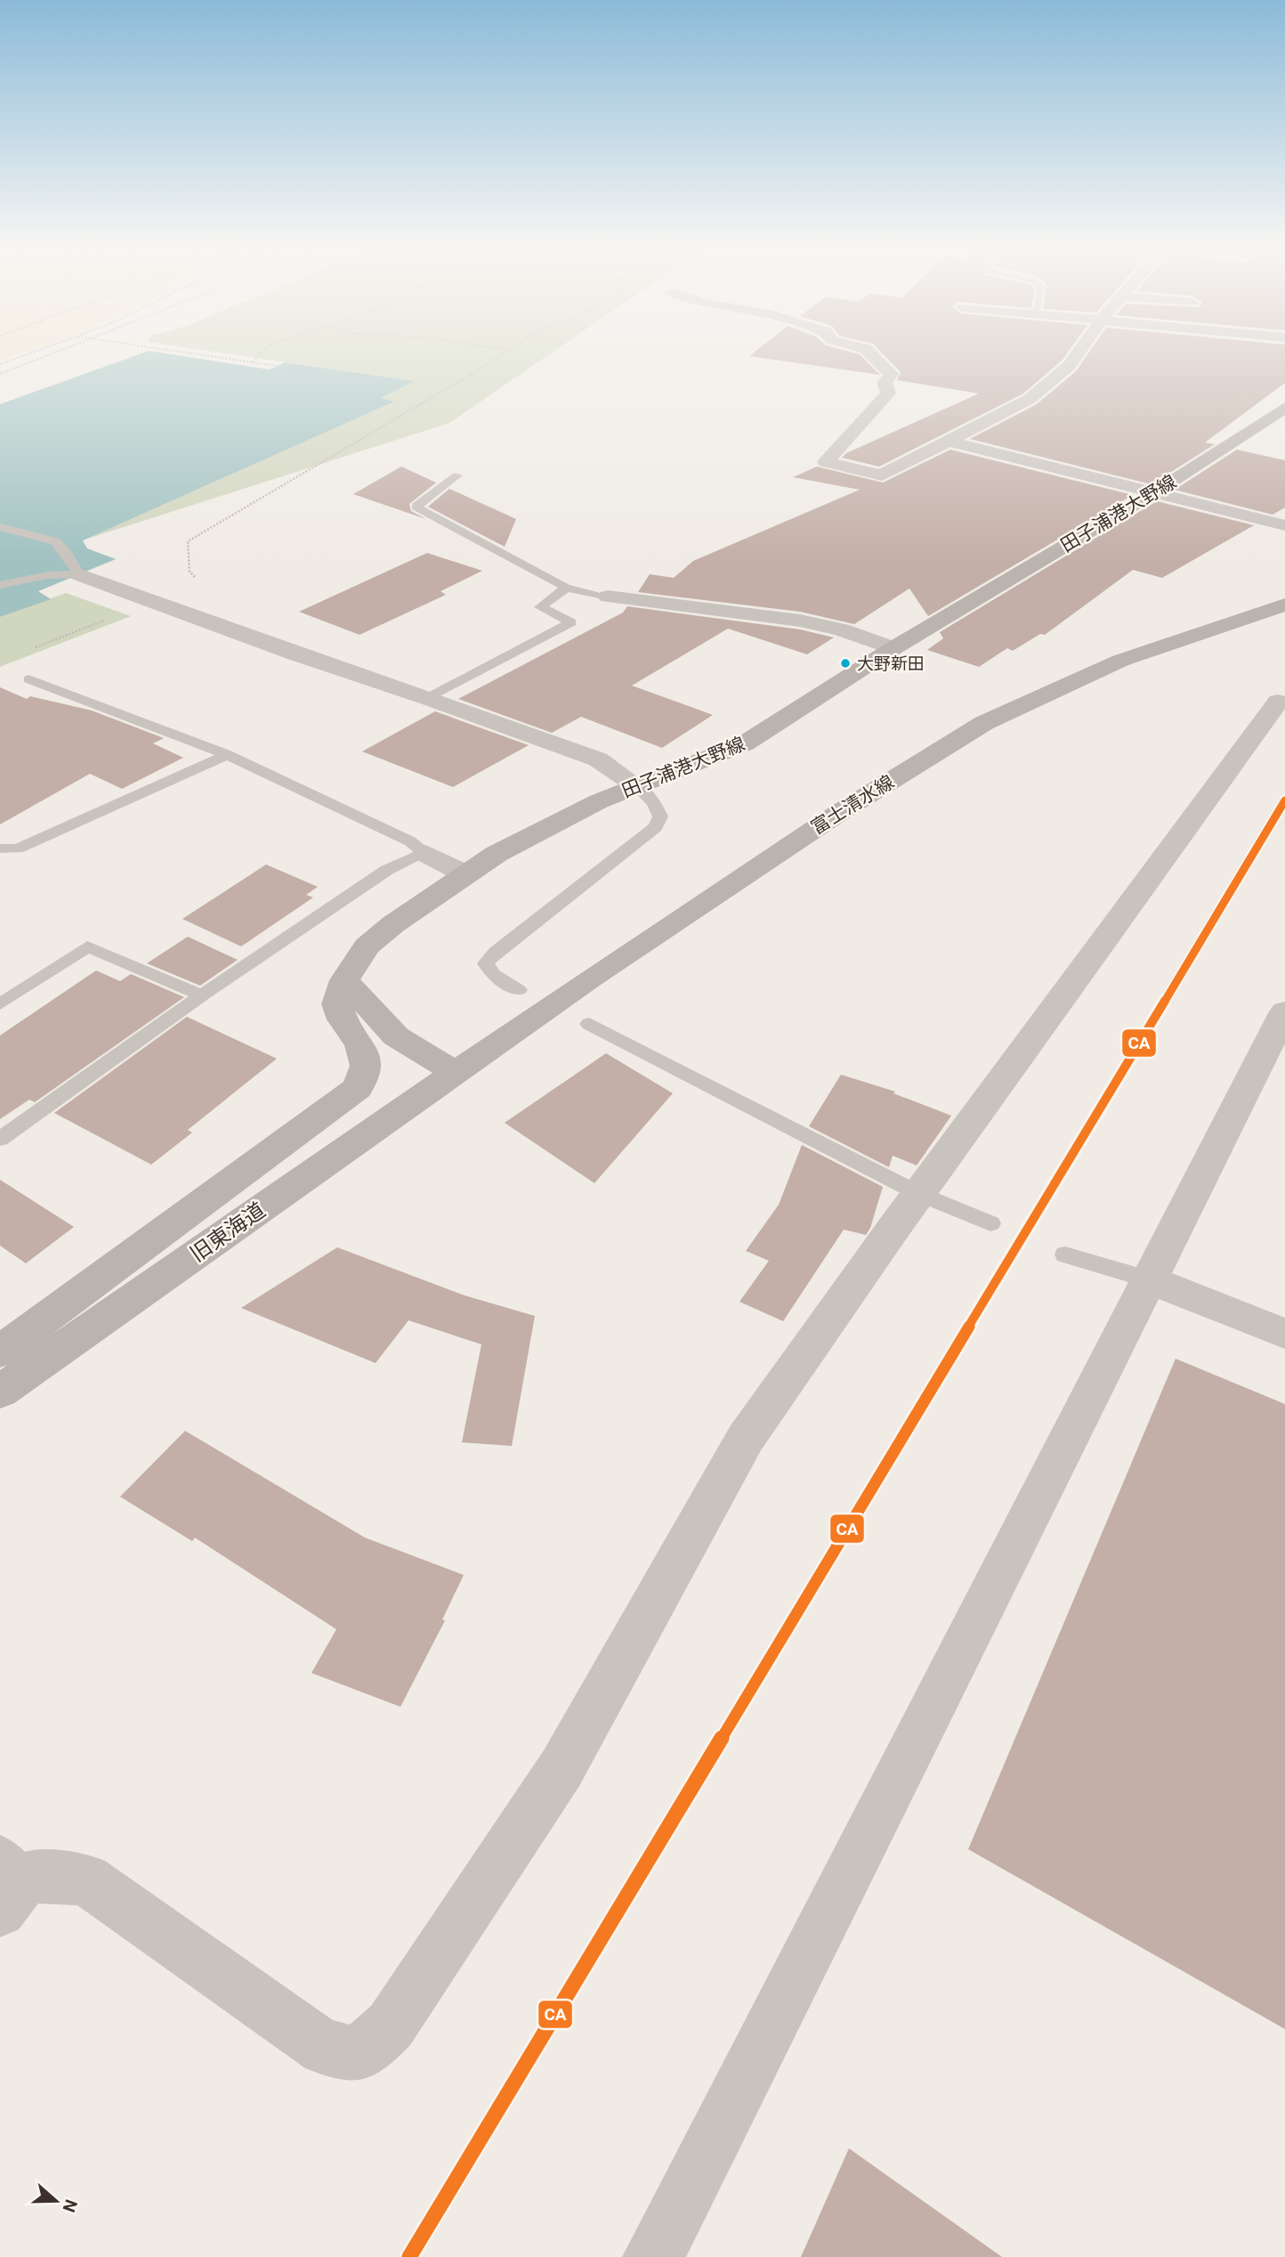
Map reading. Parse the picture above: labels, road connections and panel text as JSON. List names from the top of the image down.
{
  "streets": {
    "main road": ["田子浦港大野線", "富士清水線", "旧東海道"]
  },
  "crossings": [
    ["富士清水線", "旧東海道"]
  ],
  "places": ["大野新田"],
  "lines": ["transit line CA"],
  "north": "right"
}
